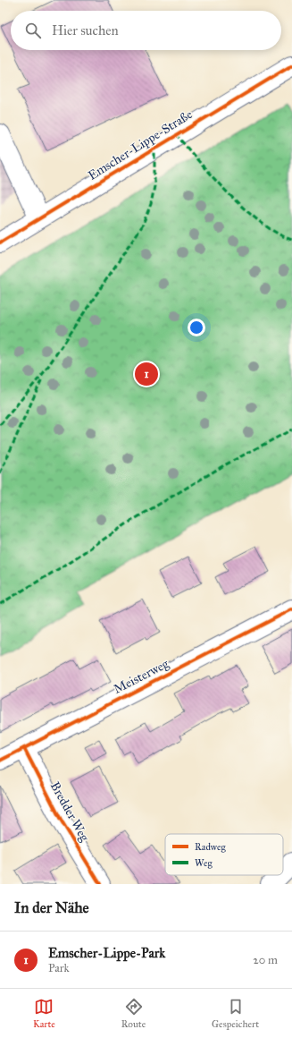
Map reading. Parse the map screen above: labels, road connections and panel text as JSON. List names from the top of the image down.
{
  "streets": {
    "street": ["Emscher-Lippe-Straße", "Meisterweg", "Bredder Weg"]
  },
  "crossings": [
    ["Meisterweg", "Bredder Weg"]
  ],
  "legend": ["Radweg", "Weg"],
  "page": {
    "search": "Hier suchen",
    "pins": "1",
    "heading": "In der Nähe",
    "list": [
      {
        "mark": "1",
        "name": "Emscher-Lippe-Park",
        "note": "Park",
        "value": "20 m"
      }
    ],
    "nav": ["Karte", "Route", "Gespeichert"]
  }
}
